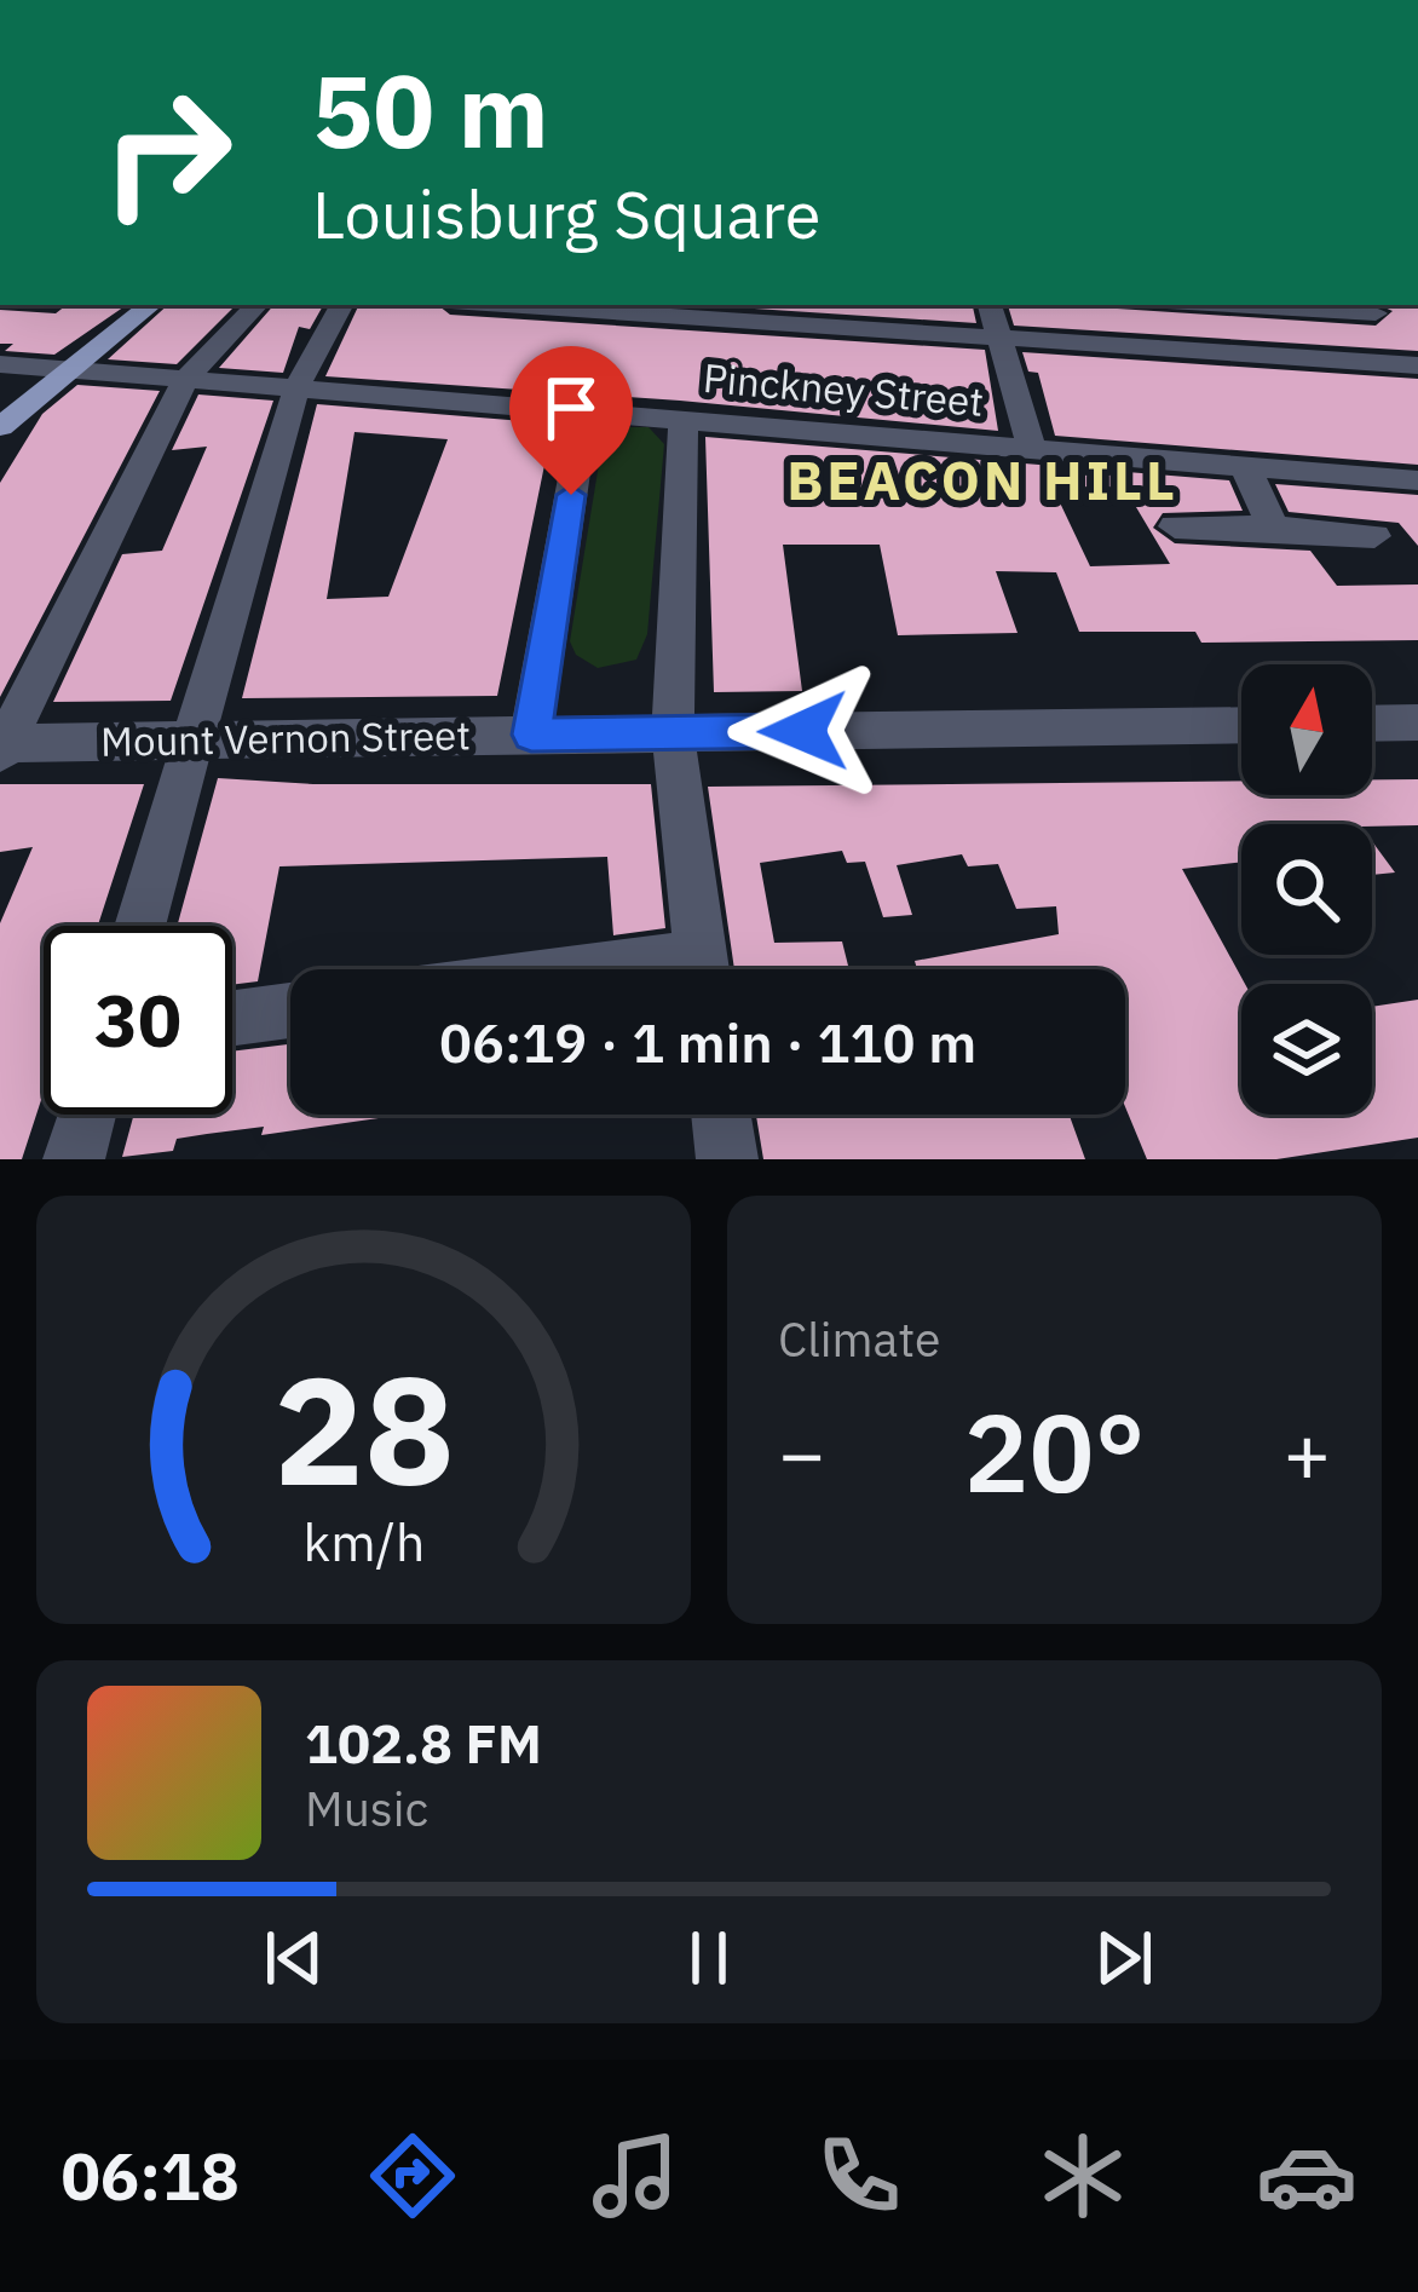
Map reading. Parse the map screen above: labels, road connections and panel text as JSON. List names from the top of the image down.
{
  "streets": {
    "street": ["Pinckney Street", "Mount Vernon Street"]
  },
  "districts": ["BEACON HILL"],
  "north": "top",
  "page": {
    "turn": ["50 m", "Louisburg Square"],
    "limit": "30",
    "trip": "06:19 · 1 min · 110 m",
    "tile": "Climate",
    "heat": ["−", "20°", "+"],
    "song": ["102.8 FM", "Music"],
    "tabs": "06:18",
    "gauge": ["28", "km/h"]
  }
}
